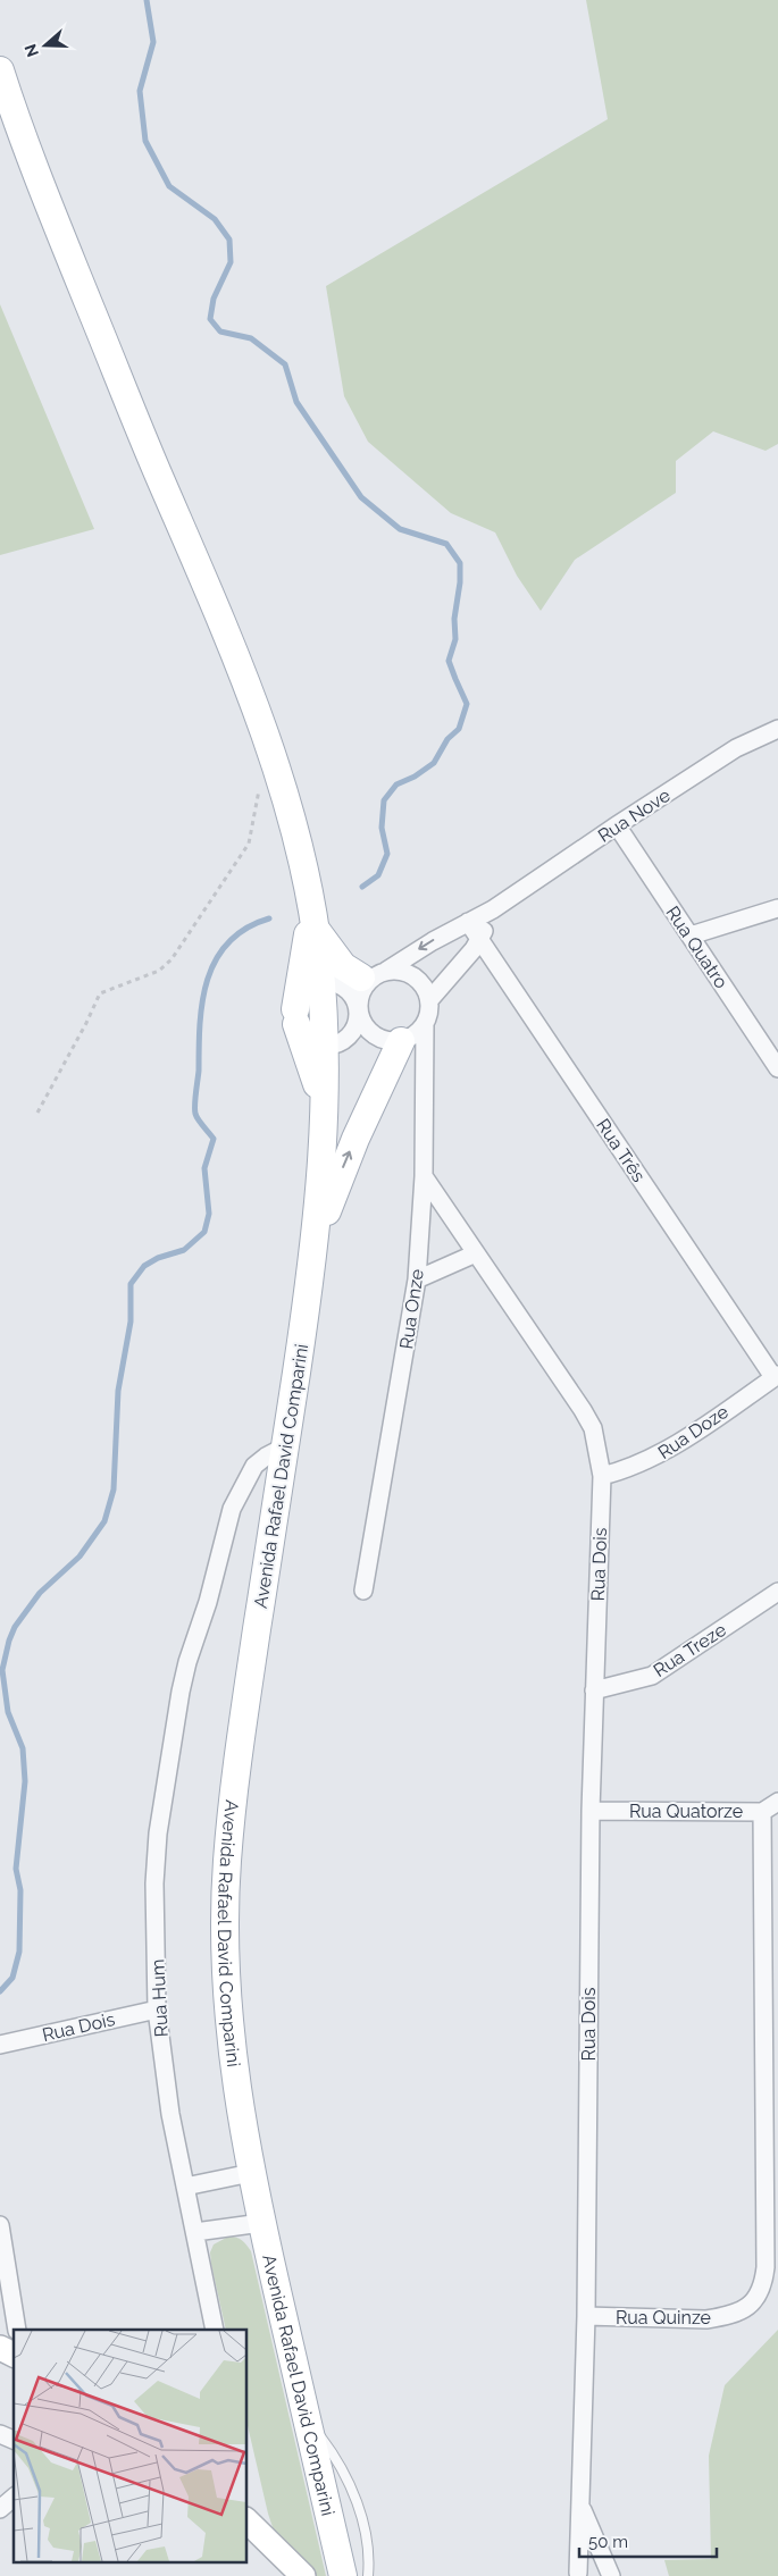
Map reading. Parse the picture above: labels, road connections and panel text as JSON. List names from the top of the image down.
{
  "streets": {
    "main road": ["Avenida Rafael David Comparini"],
    "street": [
      "Rua Nove",
      "Rua Quatro",
      "Rua Três",
      "Rua Onze",
      "Rua Doze",
      "Rua Dois",
      "Rua Treze",
      "Rua Quatorze",
      "Rua Hum",
      "Rua Quinze"
    ]
  },
  "crossings": [
    ["Rua Nove", "Rua Quatro"],
    ["Rua Nove", "Rua Três"],
    ["Rua Nove", "Rua Onze"],
    ["Rua Três", "Rua Doze"],
    ["Rua Onze", "Rua Dois"],
    ["Rua Doze", "Rua Dois"],
    ["Avenida Rafael David Comparini", "Rua Hum"],
    ["Rua Dois", "Rua Treze"],
    ["Rua Dois", "Rua Quatorze"],
    ["Rua Dois", "Rua Hum"],
    ["Rua Dois", "Rua Quinze"],
    ["Rua Quatorze", "Rua Quinze"]
  ],
  "scale_bar": "50 m",
  "north": "left"
}
